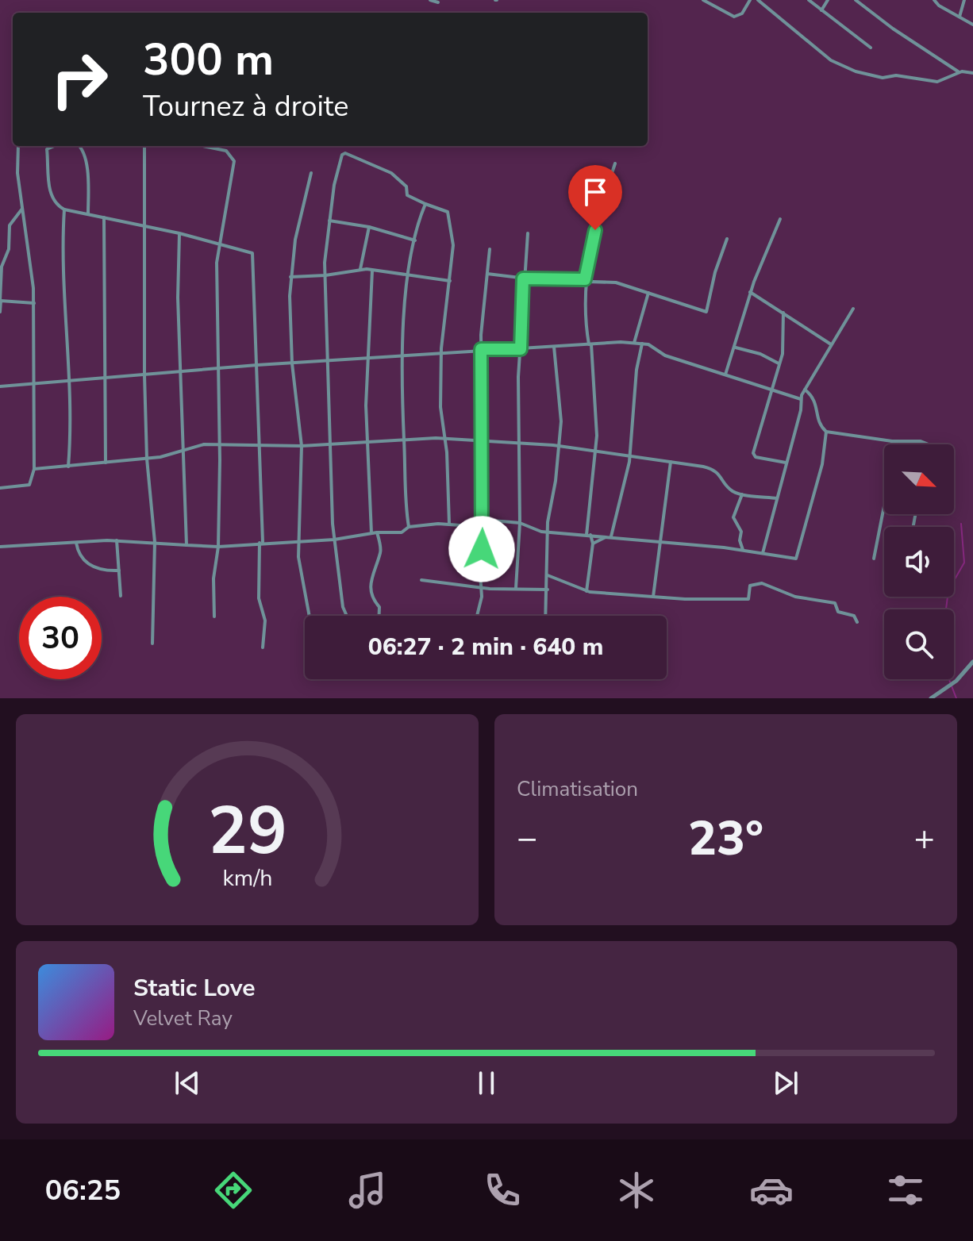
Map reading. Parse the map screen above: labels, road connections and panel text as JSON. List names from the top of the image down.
{
  "north": "bottom right",
  "page": {
    "turn": ["300 m", "Tournez à droite"],
    "limit": "30",
    "trip": "06:27 · 2 min · 640 m",
    "tile": "Climatisation",
    "heat": ["−", "23°", "+"],
    "song": ["Static Love", "Velvet Ray"],
    "tabs": "06:25",
    "gauge": ["29", "km/h"]
  }
}
